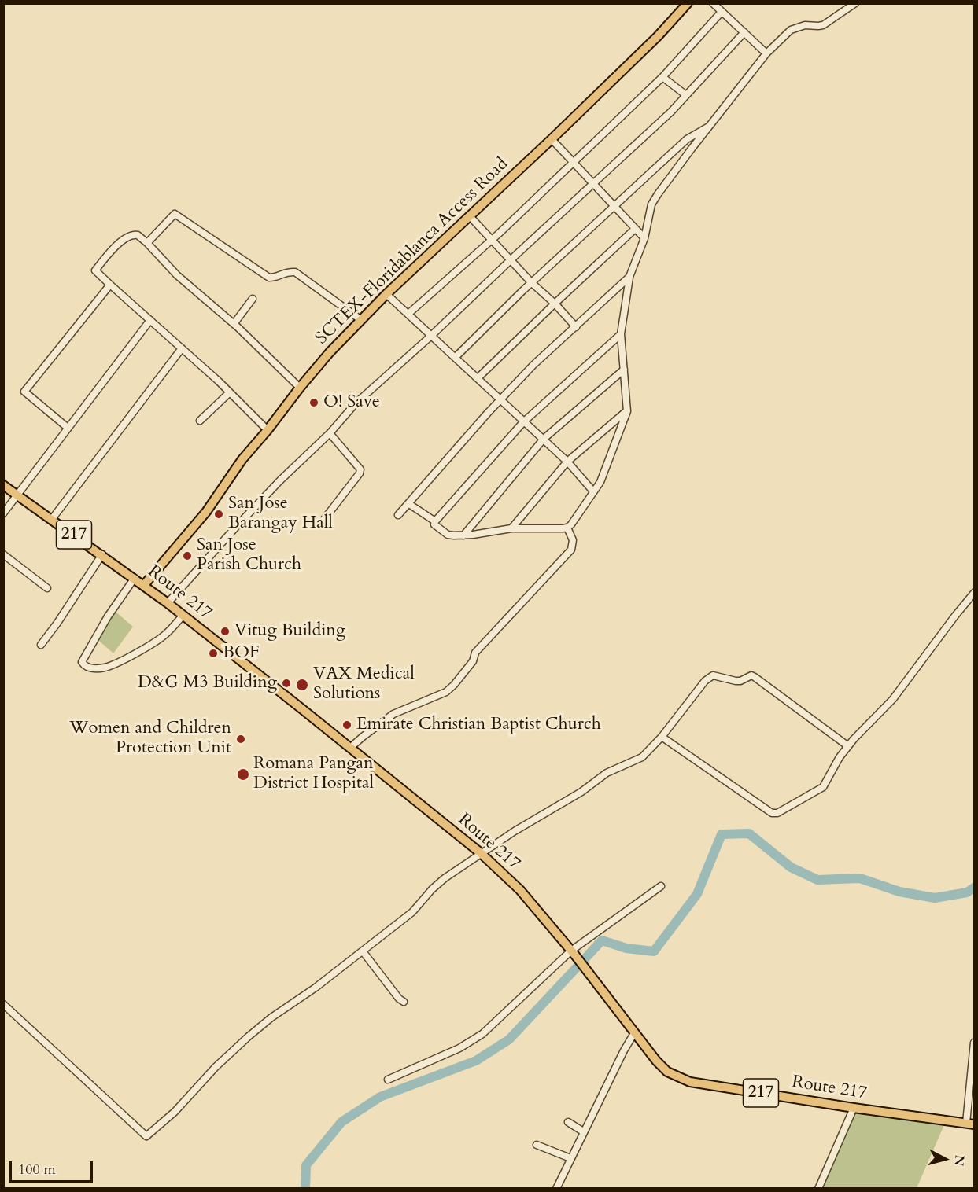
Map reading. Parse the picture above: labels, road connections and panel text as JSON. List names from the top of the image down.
{
  "streets": {
    "main road": ["SCTEX-Floridablanca Access Road", "217", "Route 217"]
  },
  "crossings": [
    ["SCTEX-Floridablanca Access Road", "Route 217"]
  ],
  "places": [
    "O! Save",
    "San Jose Barangay Hall",
    "San Jose Parish Church",
    "Vitug Building",
    "BOF",
    "D&G M3 Building",
    "VAX Medical Solutions",
    "Emirate Christian Baptist Church",
    "Women and Children Protection Unit",
    "Romana Pangan District Hospital"
  ],
  "scale_bar": "100 m",
  "north": "right"
}
